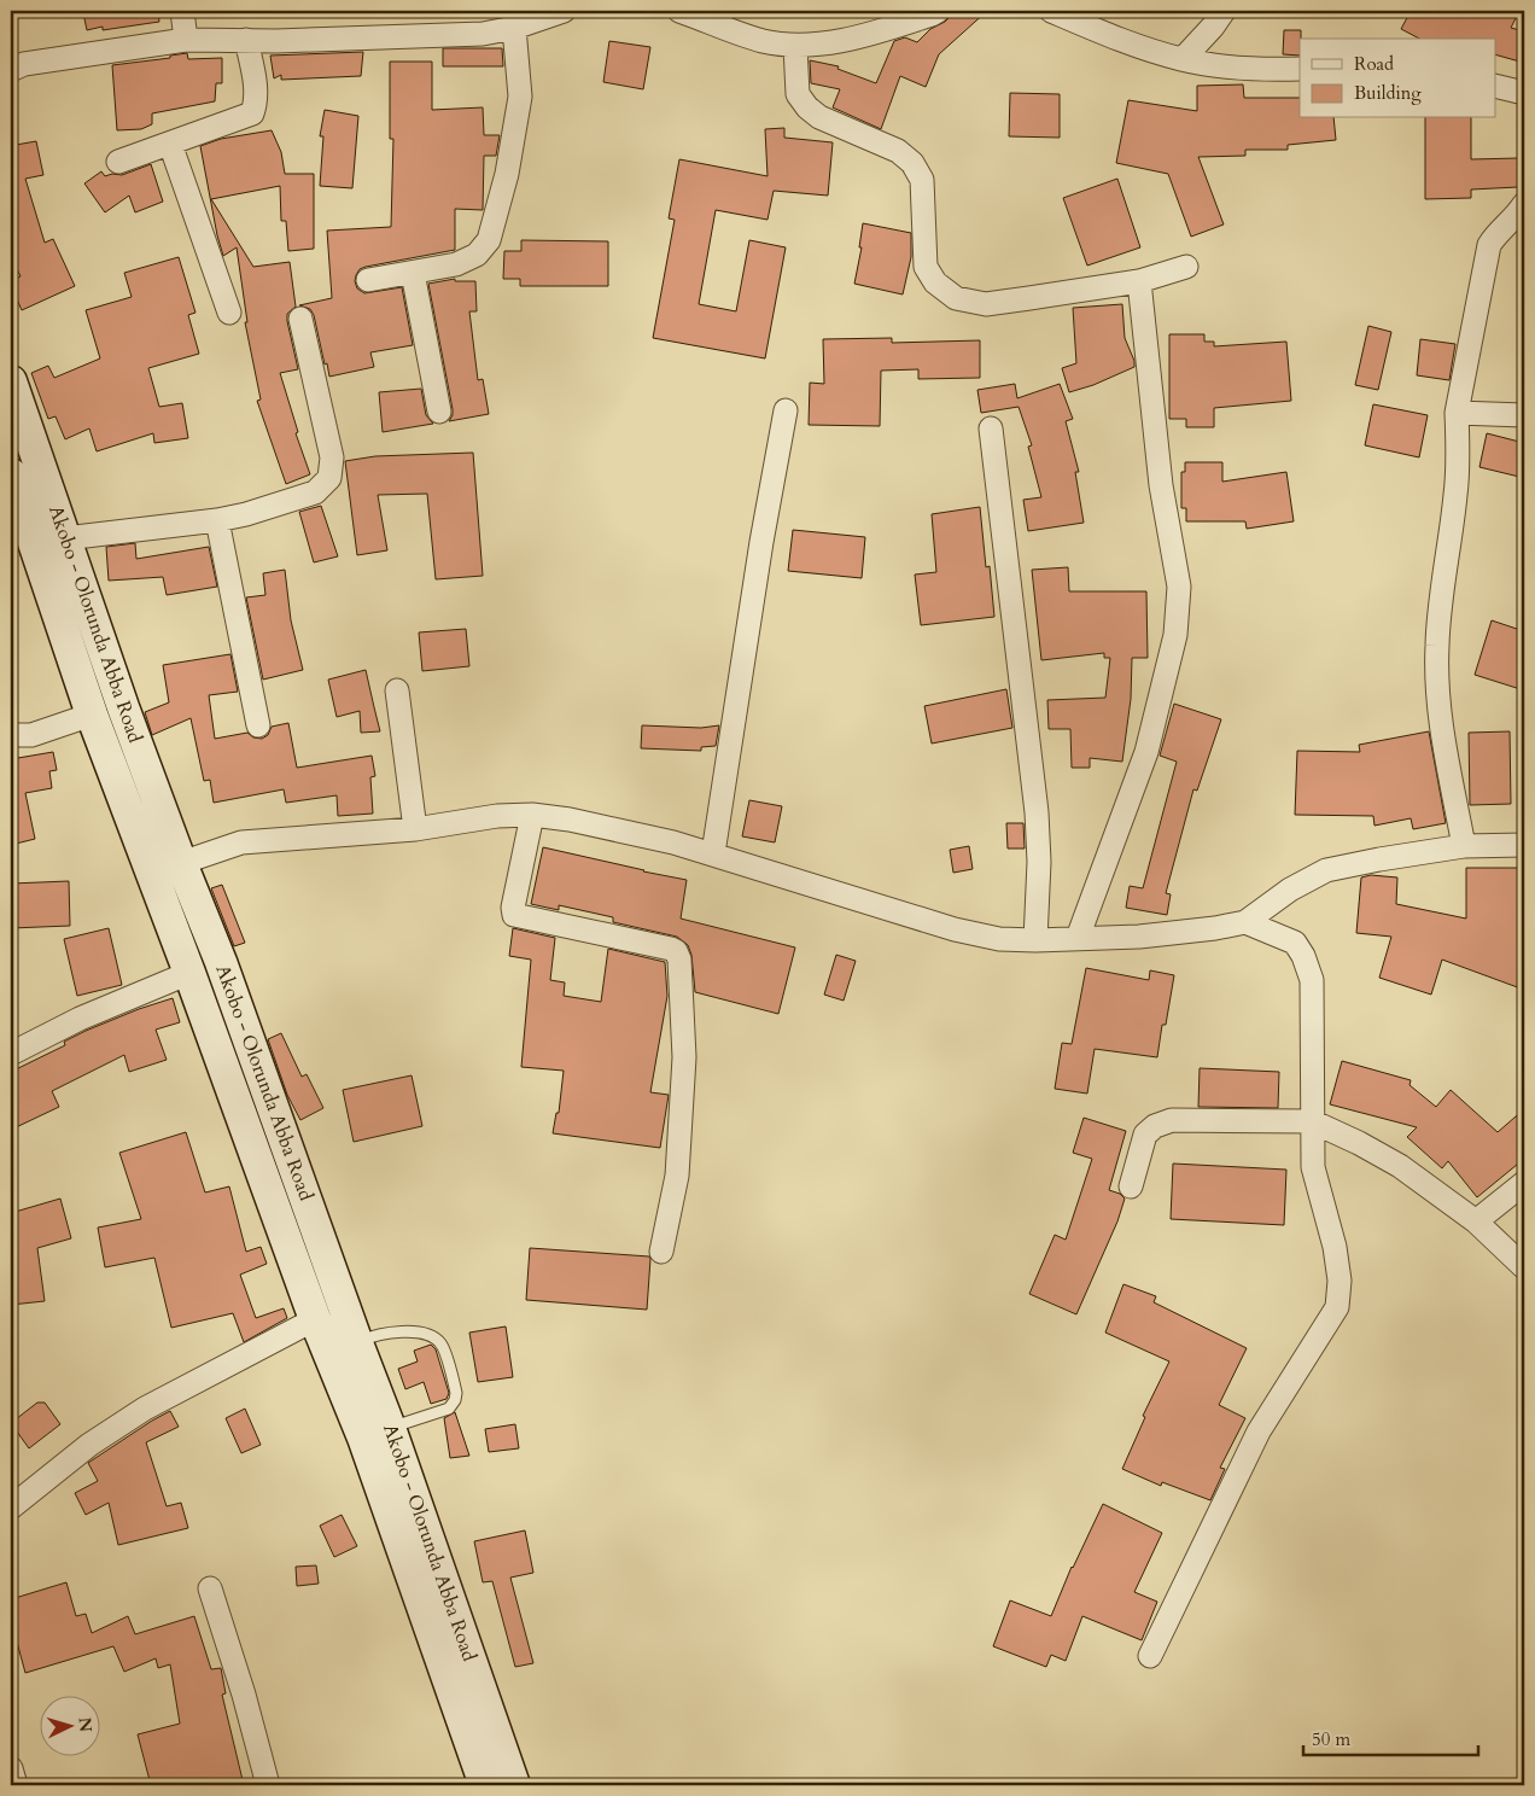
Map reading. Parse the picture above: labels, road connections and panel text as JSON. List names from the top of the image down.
{
  "streets": {
    "main road": ["Akobo - Olorunda Abba Road"]
  },
  "legend": ["Road", "Building"],
  "scale_bar": "50 m",
  "north": "right"
}
